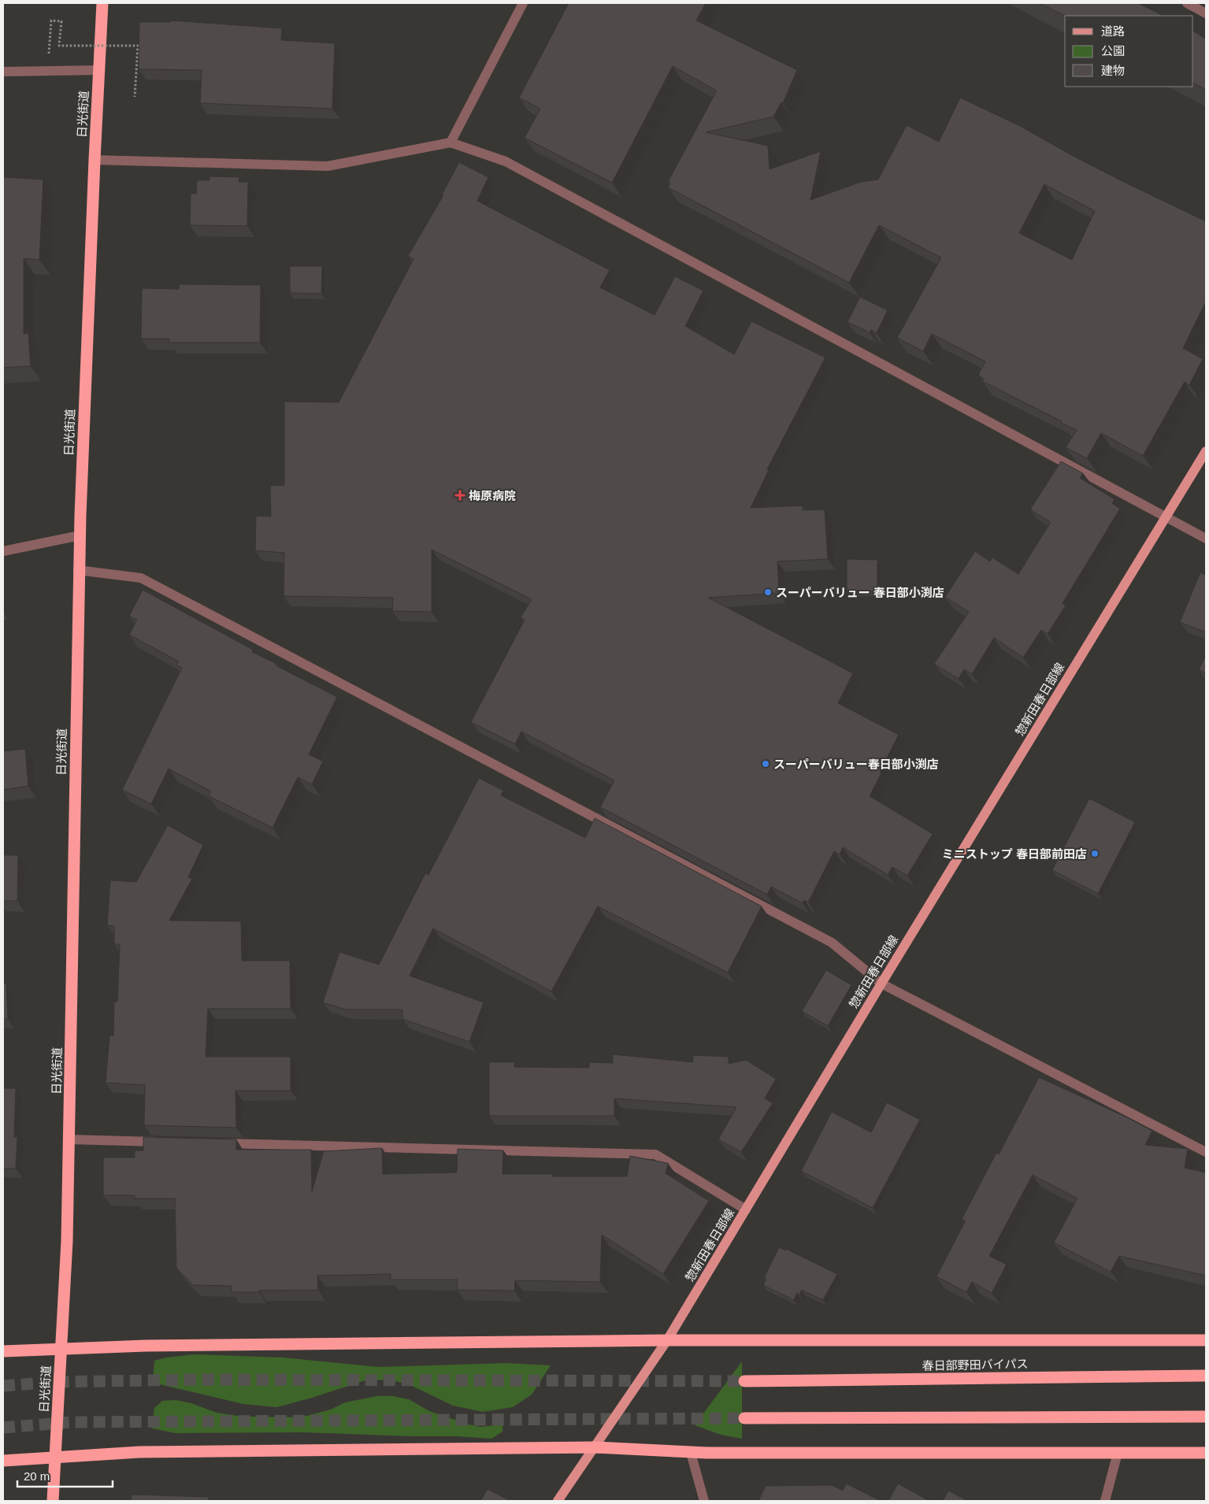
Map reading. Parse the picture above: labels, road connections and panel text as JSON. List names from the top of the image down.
{
  "streets": {
    "highway": ["日光街道", "春日部野田バイパス"],
    "main road": ["惣新田春日部線"]
  },
  "places": {
    "health": ["梅原病院"],
    "other": ["スーパーバリュー 春日部小渕店", "スーパーバリュー春日部小渕店", "ミニストップ 春日部前田店"]
  },
  "legend": ["道路", "公園", "建物"],
  "scale_bar": "20 m"
}
